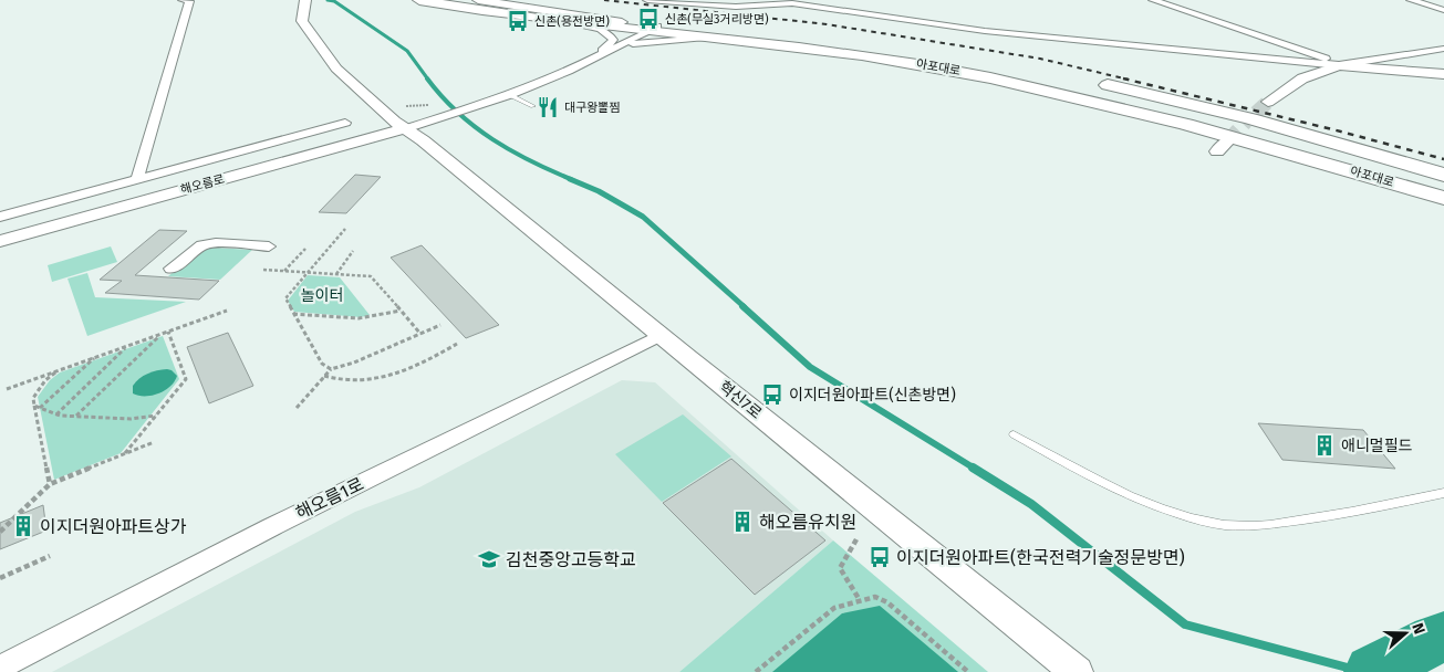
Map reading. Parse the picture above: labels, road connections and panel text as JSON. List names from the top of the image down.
{
  "streets": {
    "main road": ["아포대로"],
    "street": ["해오름로", "혁신7로", "해오름1로"]
  },
  "crossings": [
    ["해오름로", "혁신7로"],
    ["혁신7로", "해오름1로"]
  ],
  "parks": ["놀이터"],
  "places": {
    "bus stop": [
      "신촌(무실3거리방면)",
      "신촌(용전방면)",
      "이지더원아파트(신촌방면)",
      "이지더원아파트(한국전력기술정문방면)"
    ],
    "restaurant": ["대구왕뽈찜"],
    "building": ["애니멀필드", "해오름유치원", "이지더원아파트상가"],
    "school or university": ["김천중앙고등학교"]
  },
  "north": "right"
}
